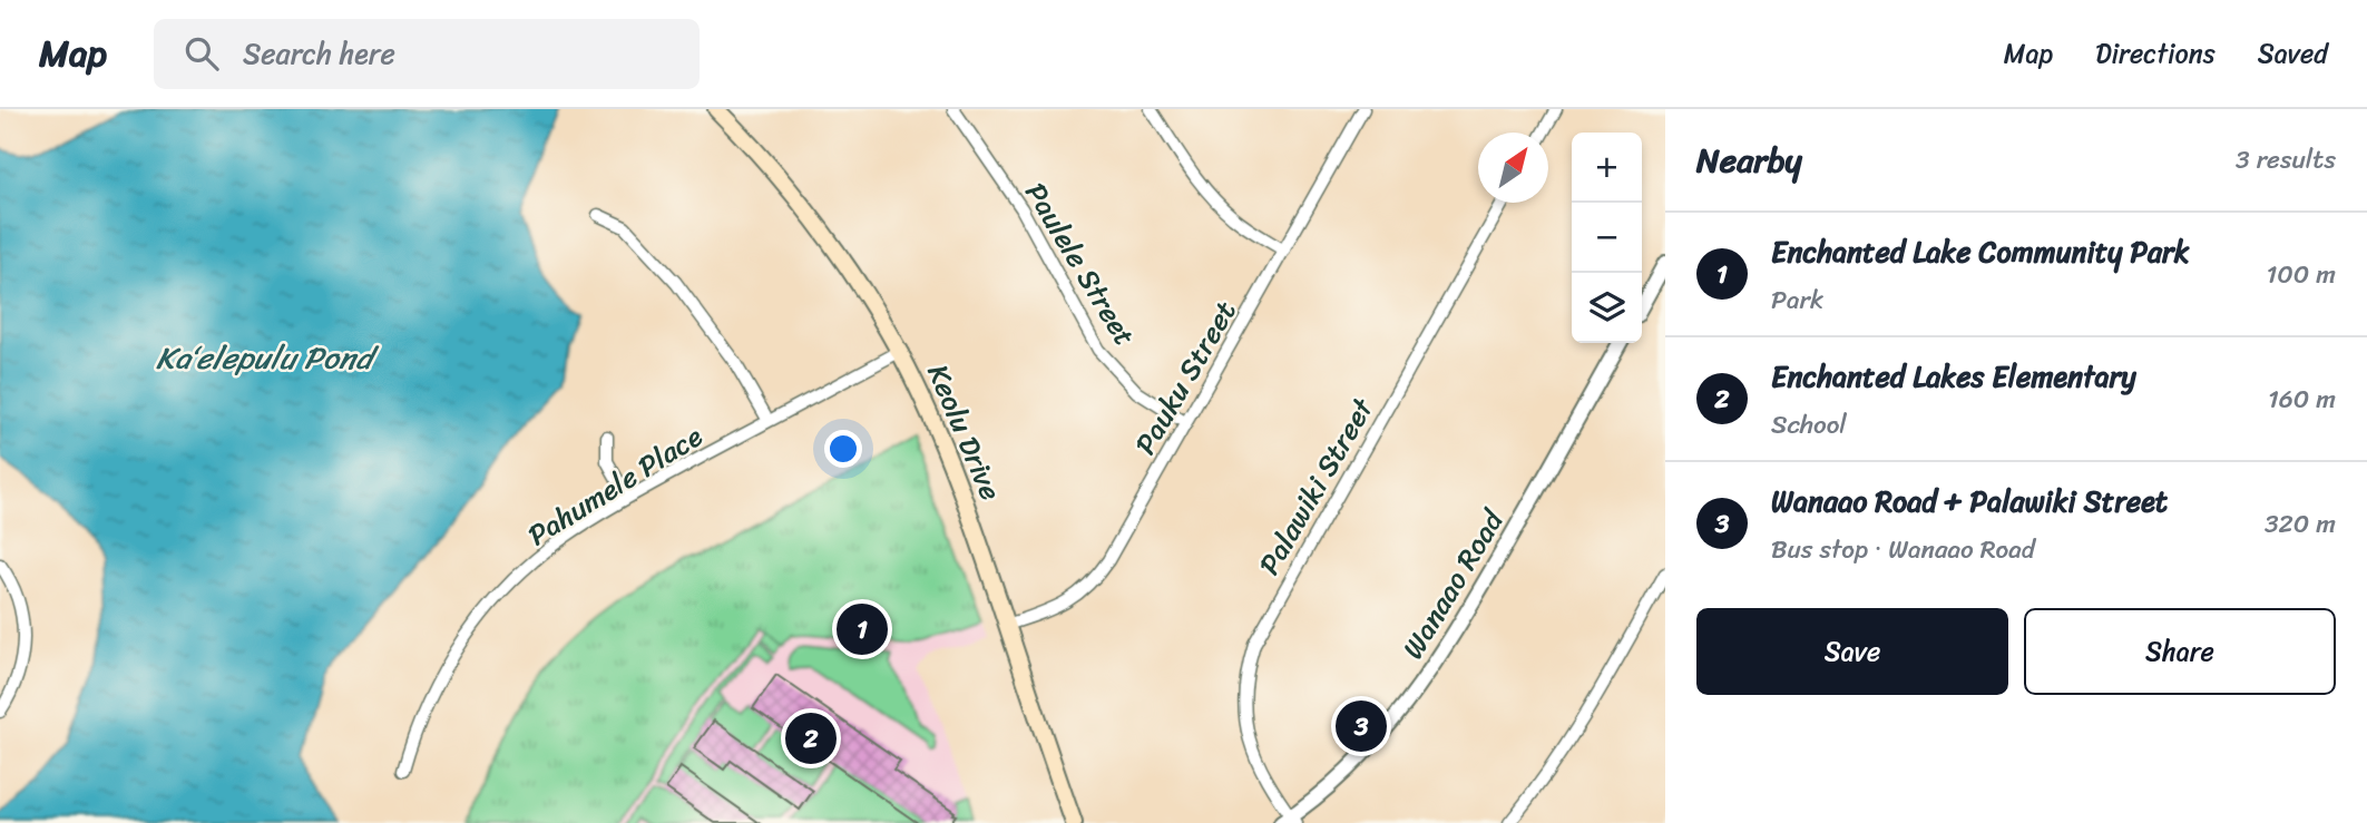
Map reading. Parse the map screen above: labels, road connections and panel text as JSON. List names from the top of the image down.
{
  "streets": {
    "main road": ["Keolu Drive"],
    "street": [
      "Paulele Street",
      "Pauku Street",
      "Pahumele Place",
      "Palawiki Street",
      "Wanaao Road"
    ]
  },
  "crossings": [
    ["Paulele Street", "Pauku Street"],
    ["Pauku Street", "Keolu Drive"],
    ["Keolu Drive", "Pahumele Place"],
    ["Palawiki Street", "Wanaao Road"]
  ],
  "water": ["Kaʻelepulu Pond"],
  "north": "top right",
  "page": {
    "header": "Map",
    "search": "Search here",
    "nav": ["Map", "Directions", "Saved"],
    "heading": ["Nearby", "3 results"],
    "map_buttons": ["+", "−"],
    "list": [
      {
        "mark": "1",
        "name": "Enchanted Lake Community Park",
        "note": "Park",
        "value": "100 m"
      },
      {
        "mark": "2",
        "name": "Enchanted Lakes Elementary",
        "note": "School",
        "value": "160 m"
      },
      {
        "mark": "3",
        "name": "Wanaao Road + Palawiki Street",
        "note": "Bus stop · Wanaao Road",
        "value": "320 m"
      }
    ],
    "buttons": ["Save", "Share"],
    "pins": ["1", "3", "2"]
  }
}
